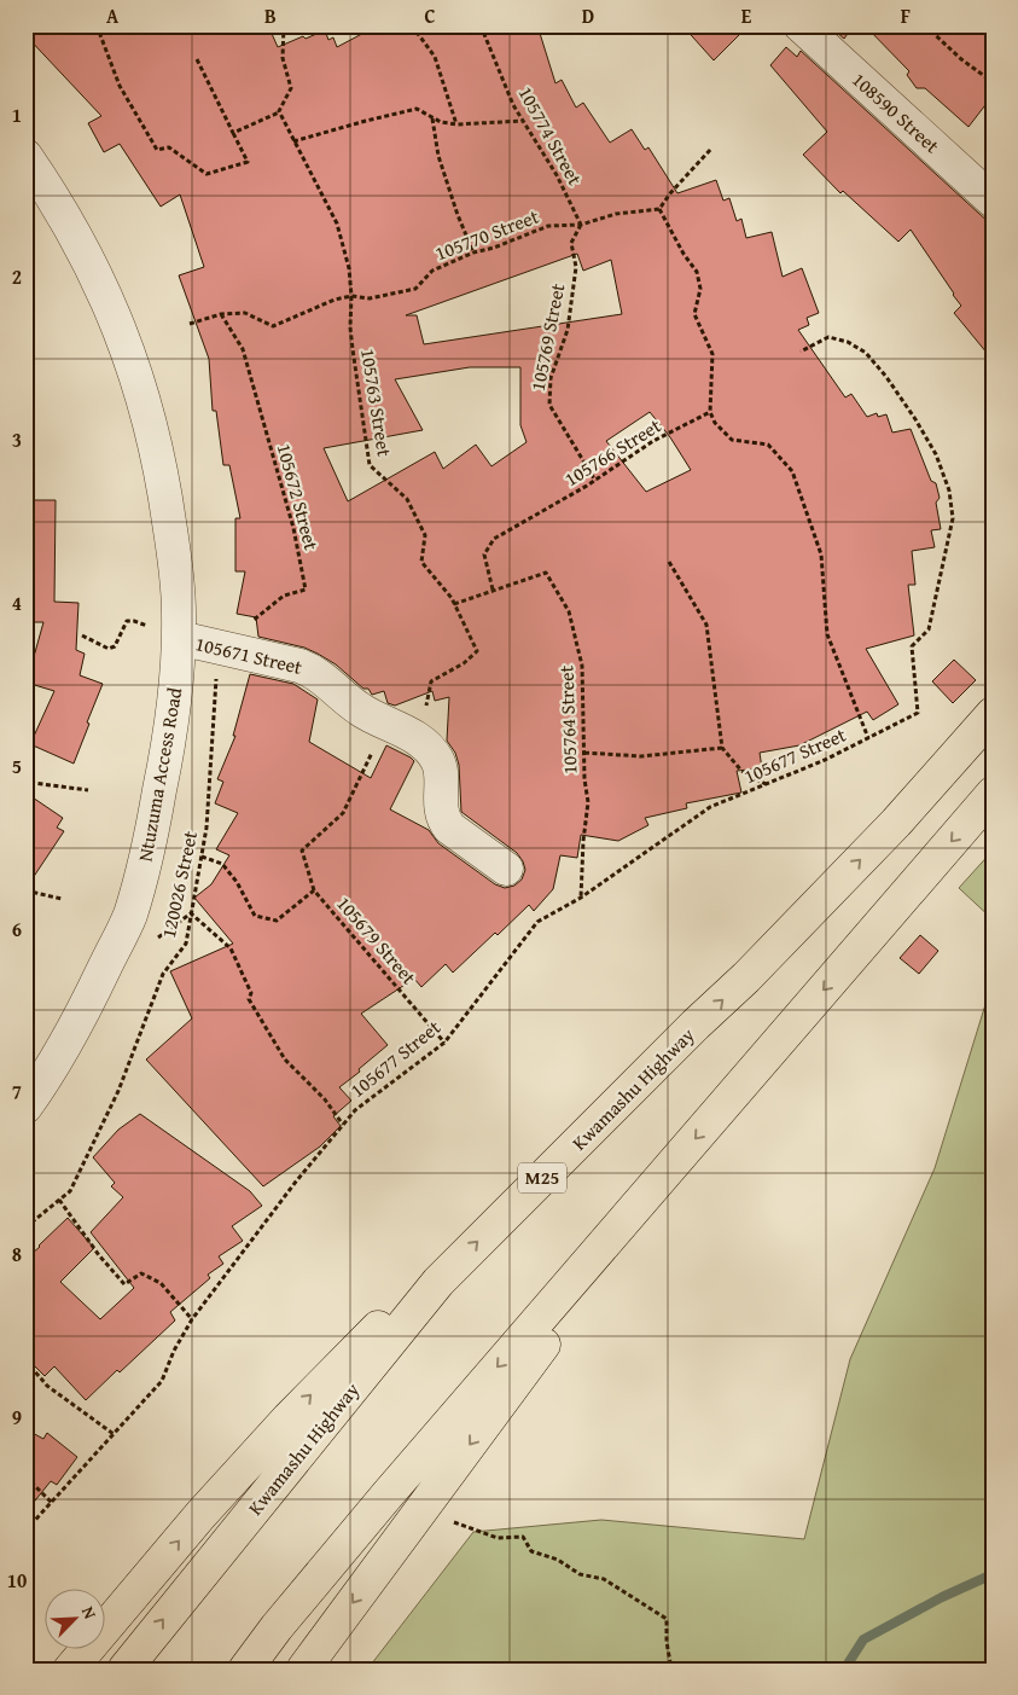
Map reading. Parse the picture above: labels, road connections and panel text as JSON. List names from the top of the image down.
{
  "streets": {
    "main road": ["Kwamashu Highway", "M25"],
    "street": ["108590 Street", "105671 Street", "Ntuzuma Access Road"],
    "path": [
      "105774 Street",
      "105770 Street",
      "105769 Street",
      "105763 Street",
      "105766 Street",
      "105672 Street",
      "105764 Street",
      "105677 Street",
      "120026 Street",
      "105679 Street"
    ]
  },
  "crossings": [
    ["105774 Street", "105770 Street"],
    ["105774 Street", "105769 Street"],
    ["105770 Street", "105769 Street"],
    ["105770 Street", "105763 Street"],
    ["105770 Street", "105672 Street"],
    ["105769 Street", "105766 Street"],
    ["105763 Street", "105671 Street"],
    ["105763 Street", "105764 Street"],
    ["105766 Street", "105764 Street"],
    ["105672 Street", "105671 Street"],
    ["105672 Street", "120026 Street"],
    ["105671 Street", "Ntuzuma Access Road"],
    ["105671 Street", "120026 Street"],
    ["105764 Street", "105677 Street"],
    ["105677 Street", "105679 Street"],
    ["120026 Street", "105679 Street"]
  ],
  "north": "top right",
  "grid": {
    "columns": [
      "A",
      "B",
      "C",
      "D",
      "E",
      "F"
    ],
    "rows": [
      "1",
      "2",
      "3",
      "4",
      "5",
      "6",
      "7",
      "8",
      "9",
      "10"
    ]
  }
}
